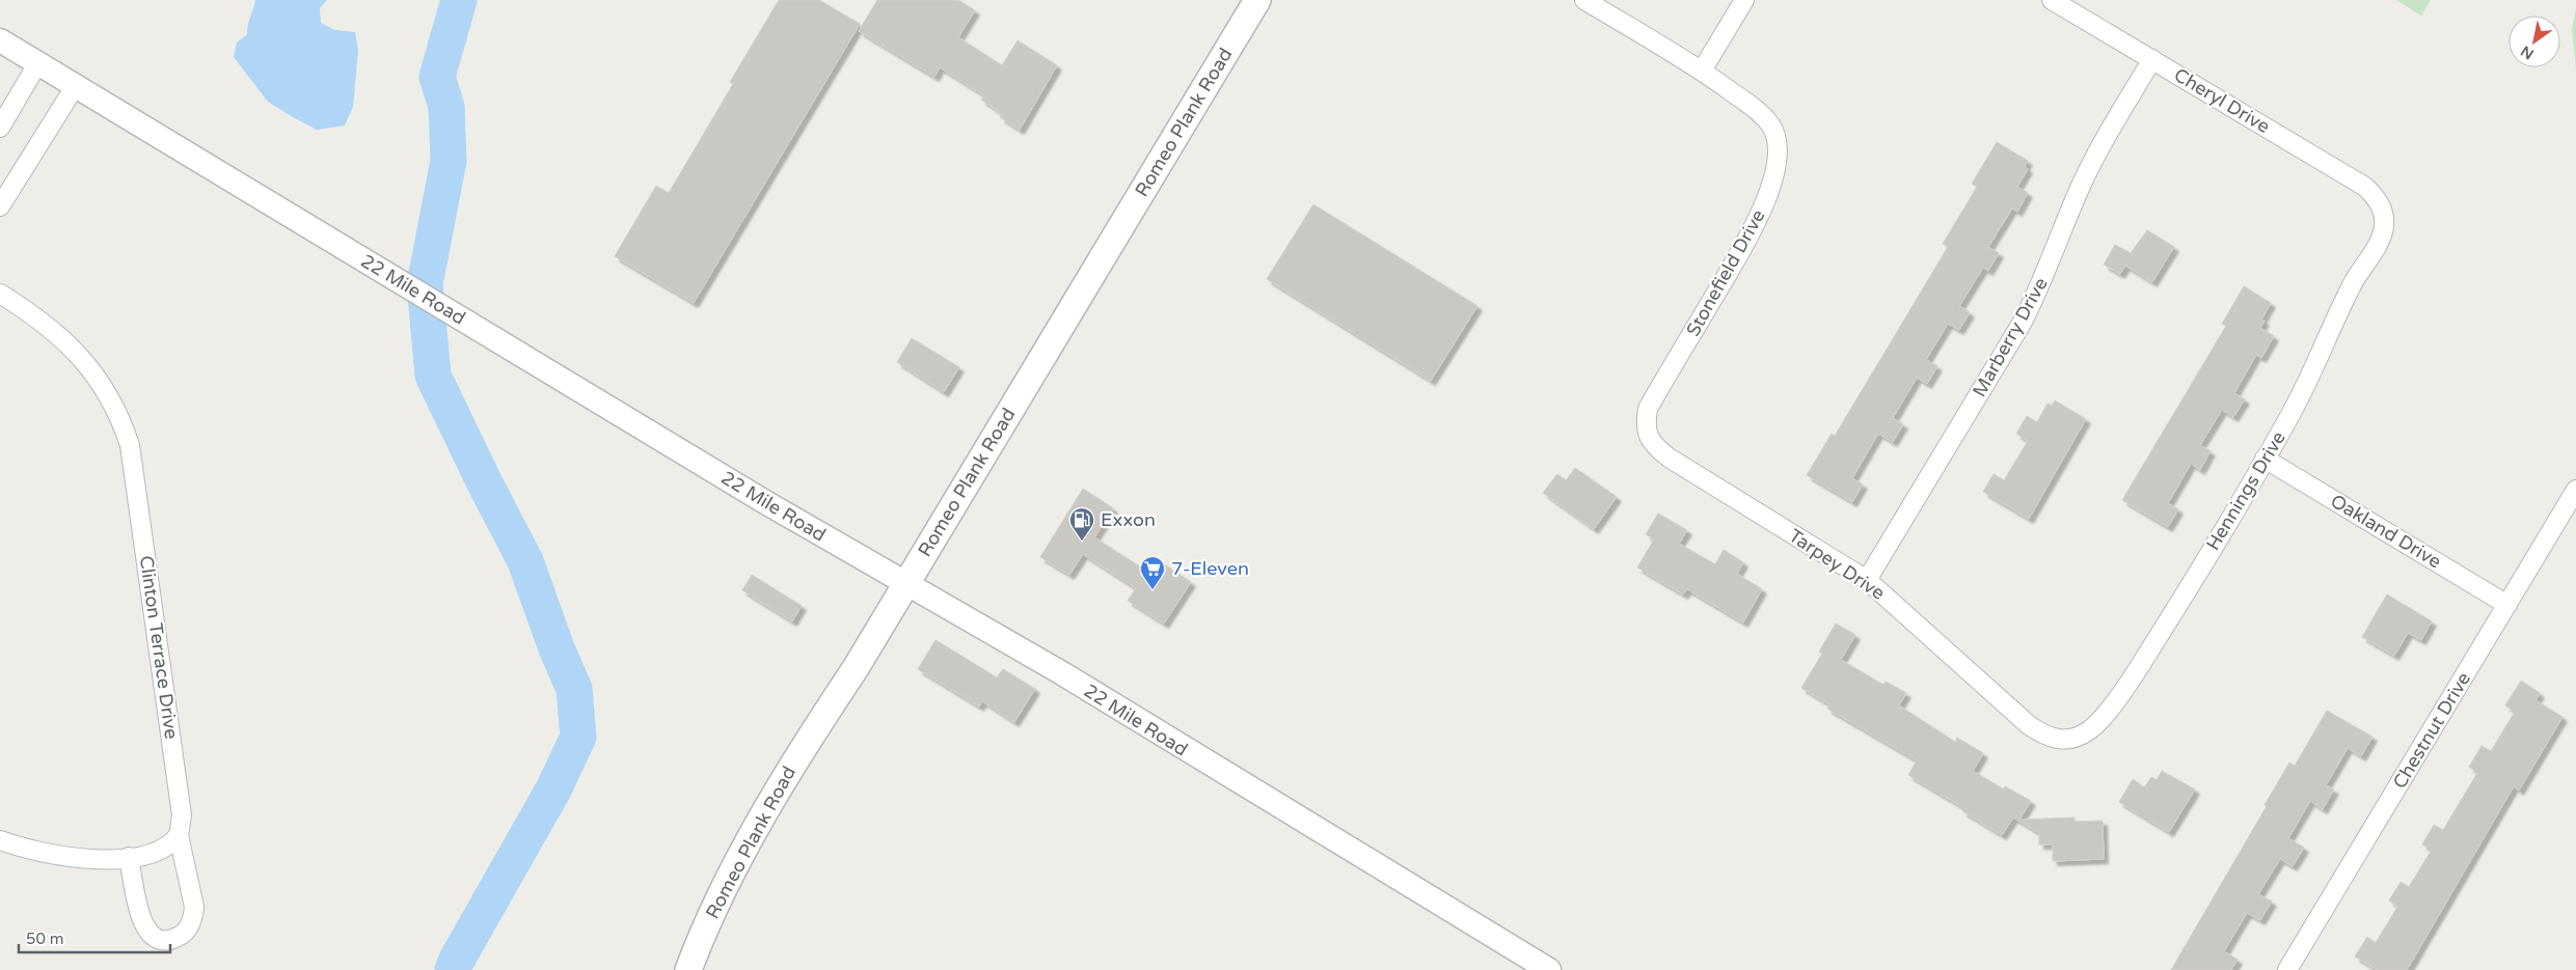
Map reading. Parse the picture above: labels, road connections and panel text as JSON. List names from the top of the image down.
{
  "streets": {
    "main road": ["Romeo Plank Road"],
    "street": [
      "Cheryl Drive",
      "Stonefield Drive",
      "22 Mile Road",
      "Marberry Drive",
      "Hennings Drive",
      "Oakland Drive",
      "Tarpey Drive",
      "Clinton Terrace Drive",
      "Chestnut Drive"
    ]
  },
  "crossings": [
    ["Cheryl Drive", "Marberry Drive"],
    ["Cheryl Drive", "Hennings Drive"],
    ["Romeo Plank Road", "22 Mile Road"],
    ["Stonefield Drive", "Tarpey Drive"],
    ["Marberry Drive", "Tarpey Drive"],
    ["Hennings Drive", "Oakland Drive"],
    ["Hennings Drive", "Tarpey Drive"],
    ["Oakland Drive", "Chestnut Drive"]
  ],
  "places": {
    "fuel station": ["Exxon"],
    "supermarket": ["7-Eleven"]
  },
  "scale_bar": "50 m",
  "north": "bottom left"
}
